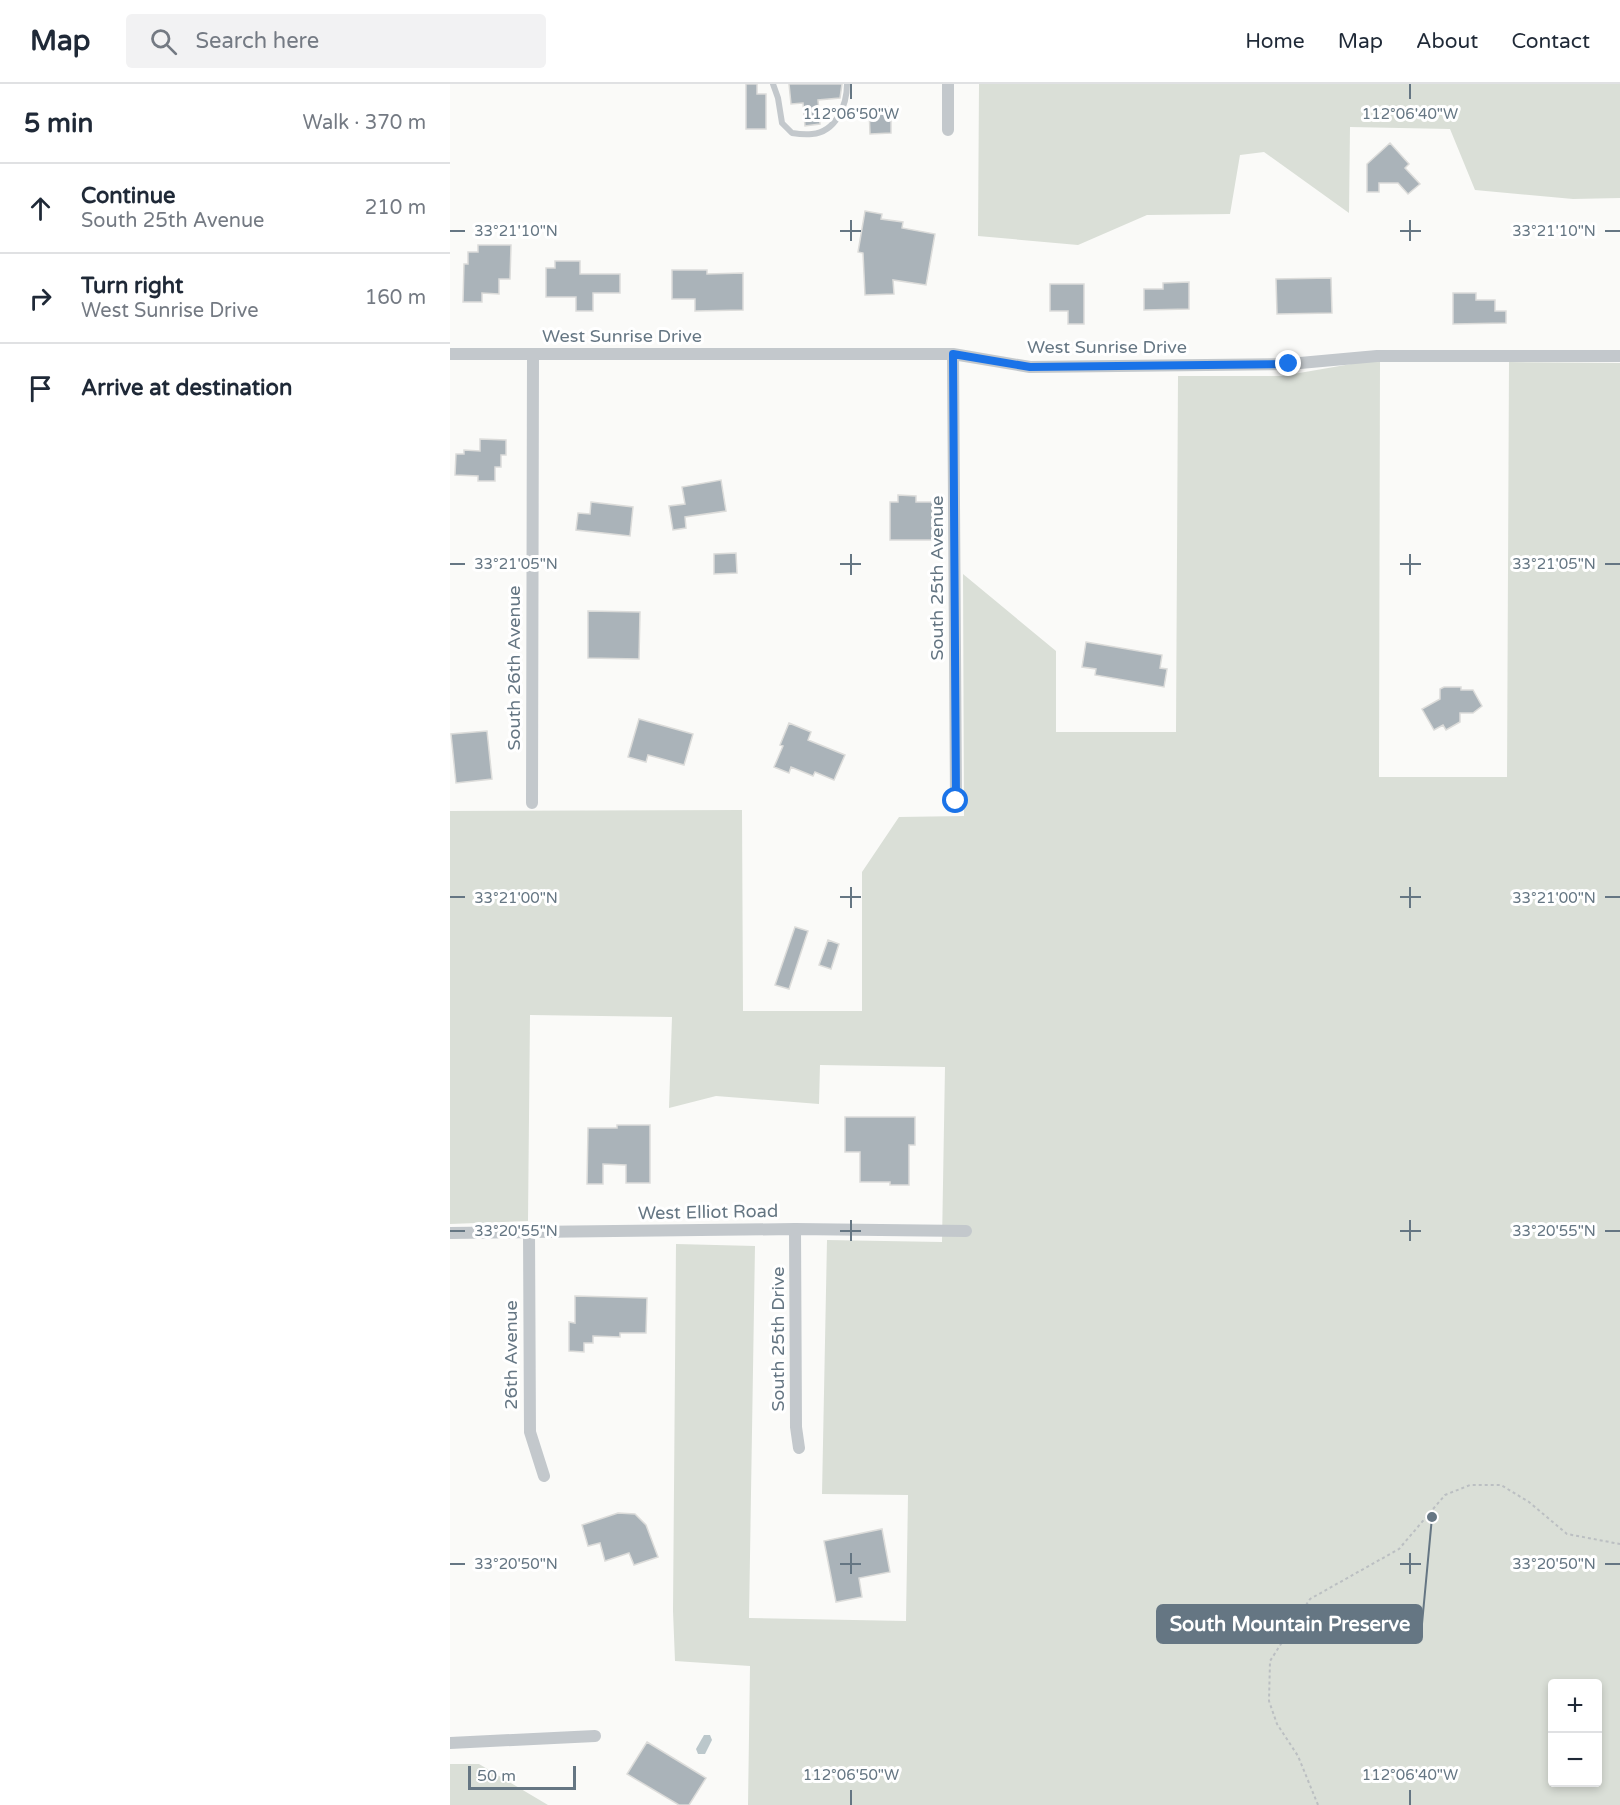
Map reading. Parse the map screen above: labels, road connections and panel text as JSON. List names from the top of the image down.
{
  "streets": {
    "street": [
      "West Sunrise Drive",
      "South 25th Avenue",
      "South 26th Avenue",
      "West Elliot Road",
      "South 25th Drive",
      "26th Avenue"
    ]
  },
  "crossings": [
    ["West Sunrise Drive", "South 25th Avenue"],
    ["West Sunrise Drive", "South 26th Avenue"],
    ["West Elliot Road", "South 25th Drive"],
    ["West Elliot Road", "26th Avenue"]
  ],
  "places": ["South Mountain Preserve"],
  "scale_bar": "50 m",
  "page": {
    "header": "Map",
    "search": "Search here",
    "nav": [
      "Home",
      "Map",
      "About",
      "Contact"
    ],
    "heading": ["5 min", "Walk · 370 m"],
    "list": [
      ["Continue", "South 25th Avenue", "210 m"],
      ["Turn right", "West Sunrise Drive", "160 m"],
      "Arrive at destination"
    ],
    "map_buttons": ["+", "−"],
    "scale": "50 m"
  },
  "coordinates": [
    "112°06'50\"W",
    "112°06'40\"W",
    "33°21'10\"N",
    "33°21'05\"N",
    "33°21'00\"N",
    "33°20'55\"N",
    "33°20'50\"N"
  ]
}
